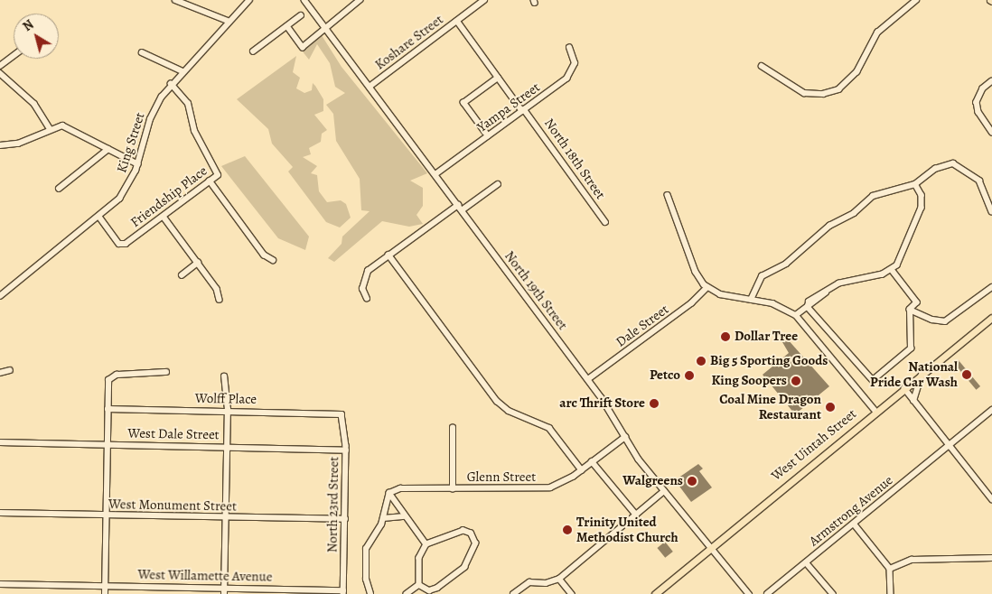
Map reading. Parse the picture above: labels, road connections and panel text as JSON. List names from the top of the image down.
{
  "streets": {
    "main road": ["West Uintah Street"],
    "street": [
      "Koshare Street",
      "Yampa Street",
      "King Street",
      "North 18th Street",
      "Friendship Place",
      "North 19th Street",
      "Dale Street",
      "Wolff Place",
      "West Dale Street",
      "Glenn Street",
      "North 23rd Street",
      "West Monument Street",
      "Armstrong Avenue",
      "West Willamette Avenue"
    ]
  },
  "crossings": [
    ["Koshare Street", "North 18th Street"],
    ["Koshare Street", "North 19th Street"],
    ["Yampa Street", "North 18th Street"],
    ["Yampa Street", "North 19th Street"],
    ["King Street", "Friendship Place"],
    ["North 19th Street", "Dale Street"],
    ["North 19th Street", "West Uintah Street"],
    ["North 19th Street", "Glenn Street"],
    ["Wolff Place", "North 23rd Street"],
    ["West Dale Street", "North 23rd Street"],
    ["North 23rd Street", "West Monument Street"],
    ["North 23rd Street", "West Willamette Avenue"]
  ],
  "places": [
    "Dollar Tree",
    "Big 5 Sporting Goods",
    "National Pride Car Wash",
    "Petco",
    "King Soopers",
    "arc Thrift Store",
    "Coal Mine Dragon Restaurant",
    "Walgreens",
    "Trinity United Methodist Church"
  ],
  "north": "top left"
}
